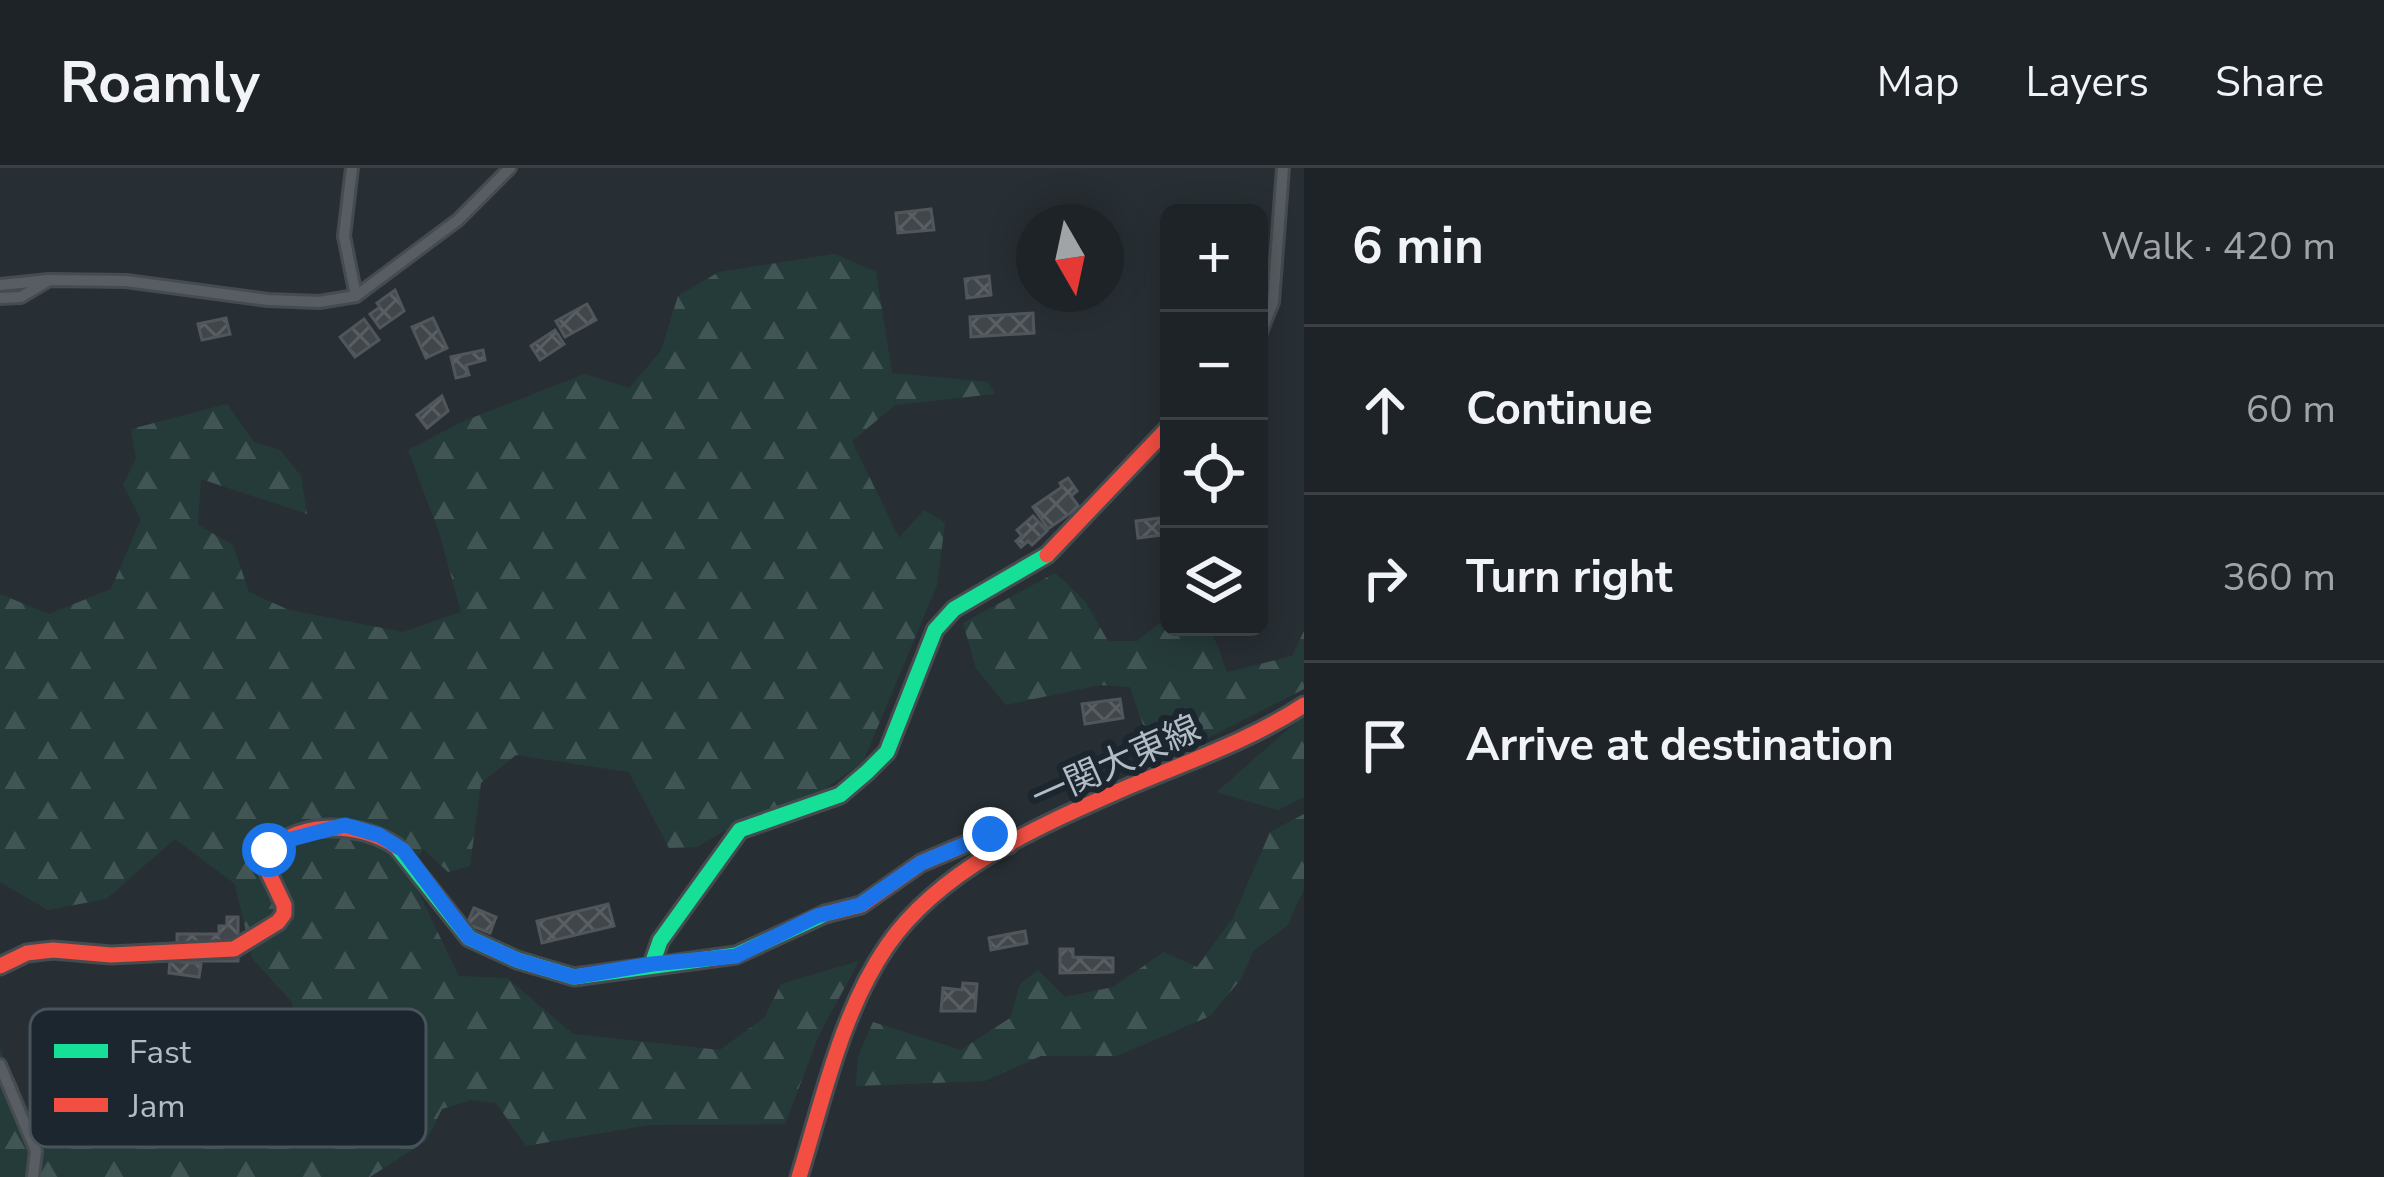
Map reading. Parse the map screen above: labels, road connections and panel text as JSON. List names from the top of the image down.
{
  "streets": {
    "street": ["一関大東線"]
  },
  "legend": ["Fast", "Jam"],
  "north": "bottom",
  "page": {
    "header": "Roamly",
    "nav": ["Map", "Layers", "Share"],
    "heading": ["6 min", "Walk · 420 m"],
    "map_buttons": ["+", "−"],
    "list": [
      ["Continue", "60 m"],
      ["Turn right", "360 m"],
      "Arrive at destination"
    ]
  }
}
